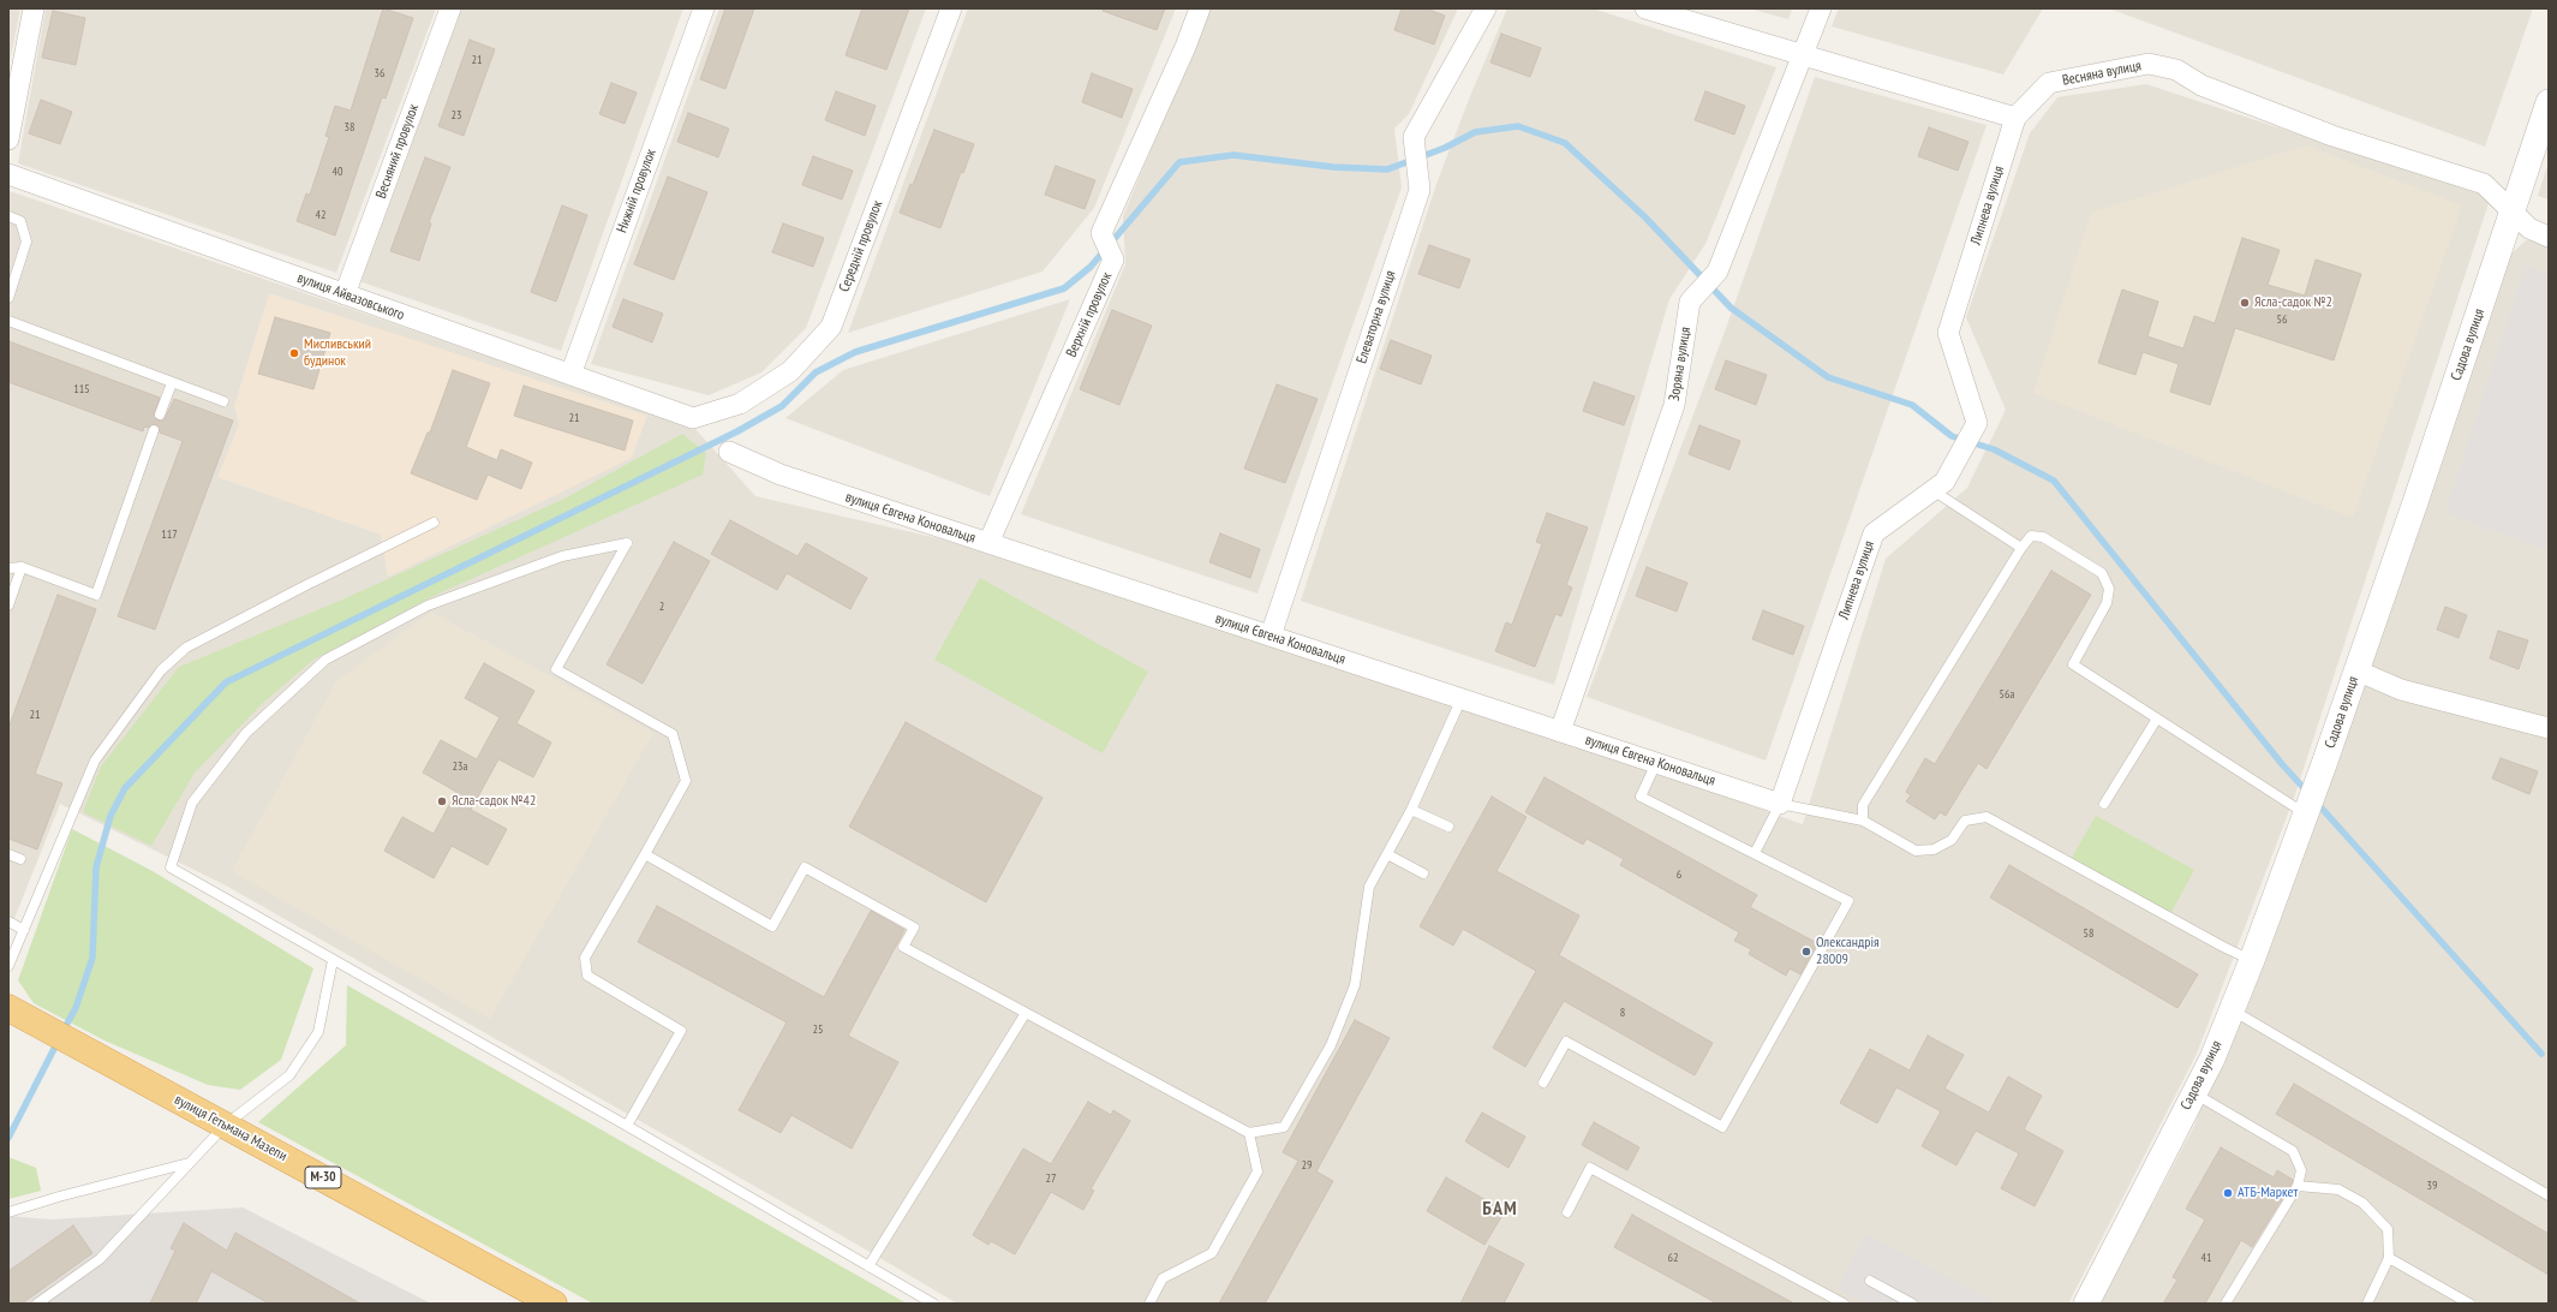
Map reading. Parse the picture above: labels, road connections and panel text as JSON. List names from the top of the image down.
{
  "streets": {
    "highway": ["вулиця Гетьмана Мазепи", "М-30"],
    "street": [
      "Весняна вулиця",
      "Весняний провулок",
      "Нижній провулок",
      "Липнева вулиця",
      "Середній провулок",
      "вулиця Айвазовського",
      "Верхній провулок",
      "Елеваторна вулиця",
      "Садова вулиця",
      "Зоряна вулиця",
      "вулиця Євгена Коновальця"
    ]
  },
  "crossings": [
    ["Весняна вулиця", "Липнева вулиця"],
    ["Весняна вулиця", "Садова вулиця"],
    ["Весняний провулок", "вулиця Айвазовського"],
    ["Нижній провулок", "вулиця Айвазовського"],
    ["Липнева вулиця", "вулиця Євгена Коновальця"],
    ["Середній провулок", "вулиця Айвазовського"],
    ["Верхній провулок", "вулиця Євгена Коновальця"],
    ["Елеваторна вулиця", "вулиця Євгена Коновальця"],
    ["Зоряна вулиця", "вулиця Євгена Коновальця"]
  ],
  "districts": ["БАМ"],
  "places": [
    "Ясла-садок №2",
    "Мисливський будинок",
    "Ясла-садок №42",
    "Олександрія 28009",
    "АТБ-Маркет"
  ],
  "house_numbers": [
    "21",
    "36",
    "23",
    "38",
    "40",
    "42",
    "56",
    "115",
    "21",
    "117",
    "2",
    "56а",
    "21",
    "23а",
    "6",
    "58",
    "8",
    "25",
    "29",
    "27",
    "39",
    "62",
    "41"
  ]
}
